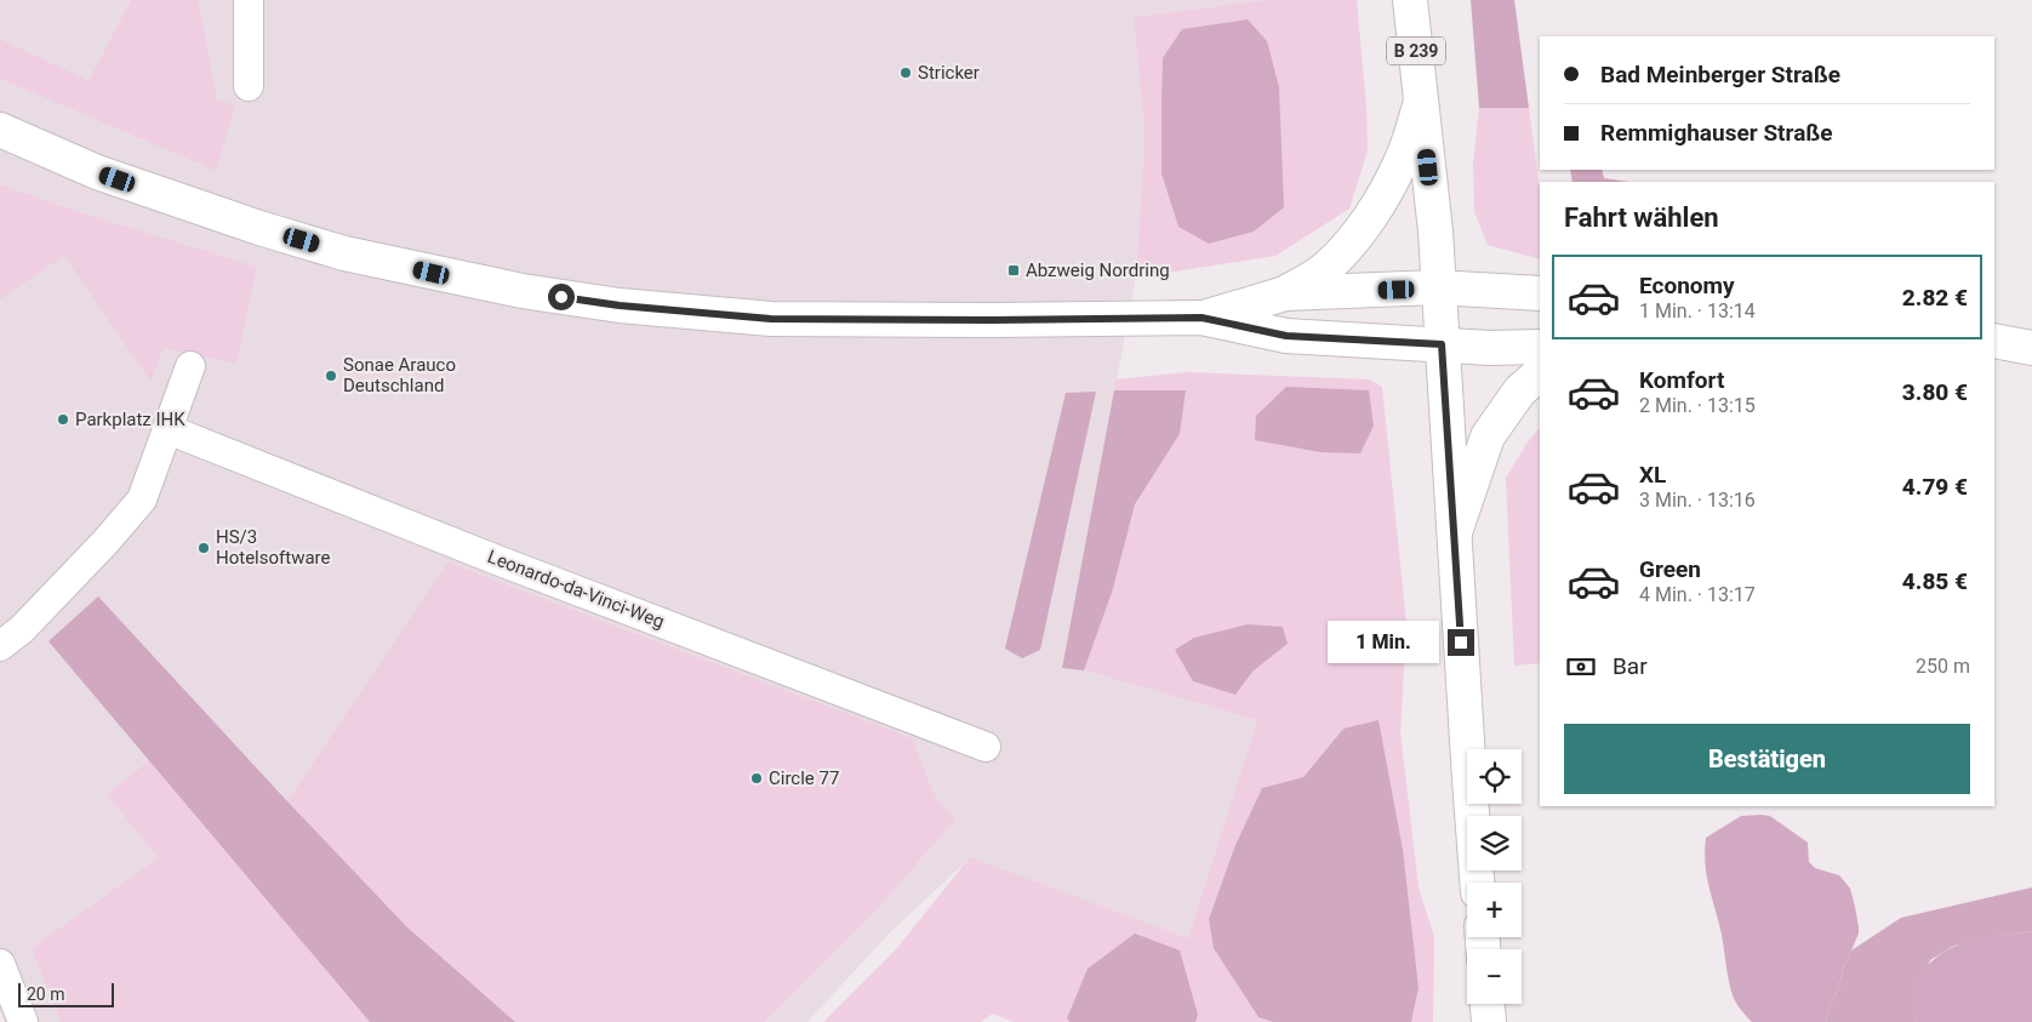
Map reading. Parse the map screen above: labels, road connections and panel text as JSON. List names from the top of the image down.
{
  "streets": {
    "main road": ["B 239"],
    "street": ["Leonardo-da-Vinci-Weg"]
  },
  "places": {
    "other": [
      "Stricker",
      "Sonae Arauco Deutschland",
      "Parkplatz IHK",
      "HS/3 Hotelsoftware",
      "Circle 77"
    ],
    "transit": ["Abzweig Nordring"]
  },
  "scale_bar": "20 m",
  "page": {
    "banner": ["Bad Meinberger Straße", "Remmighauser Straße"],
    "heading": "Fahrt wählen",
    "list": [
      {
        "name": "Economy",
        "note": "1 Min. · 13:14",
        "value": "2.82 €"
      },
      {
        "name": "Komfort",
        "note": "2 Min. · 13:15",
        "value": "3.80 €"
      },
      {
        "name": "XL",
        "note": "3 Min. · 13:16",
        "value": "4.79 €"
      },
      {
        "name": "Green",
        "note": "4 Min. · 13:17",
        "value": "4.85 €"
      }
    ],
    "bubble": "1 Min.",
    "pay": ["Bar", "250 m"],
    "buttons": "Bestätigen",
    "map_buttons": ["+", "−"],
    "scale": "20 m"
  }
}
